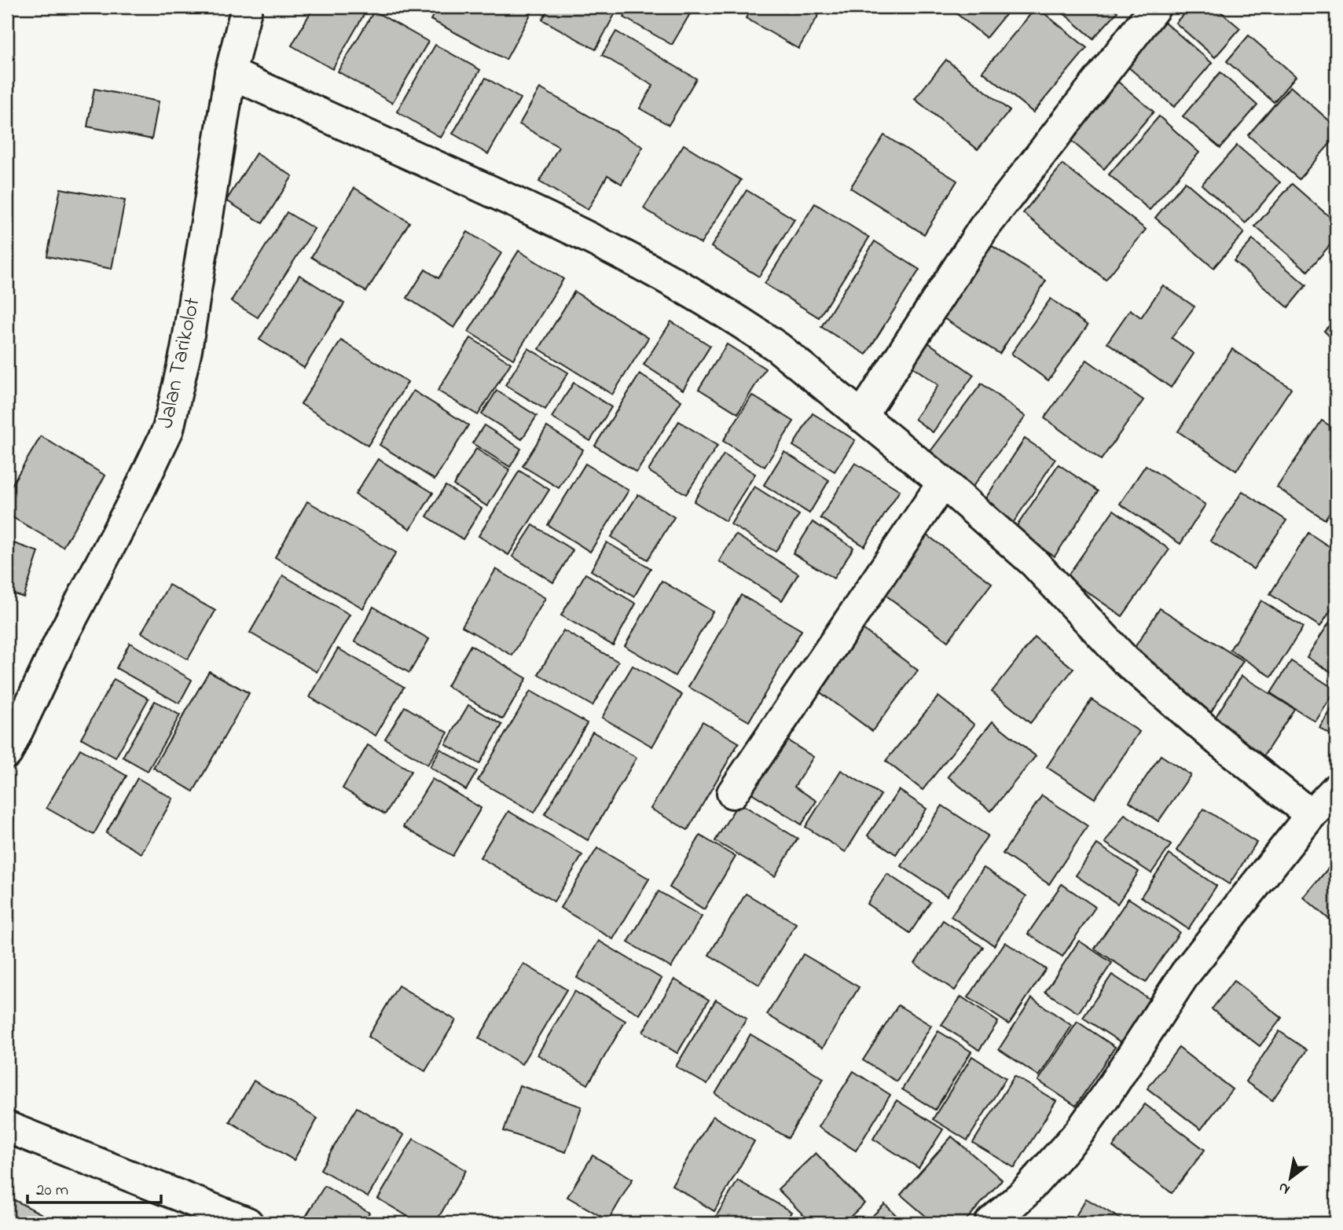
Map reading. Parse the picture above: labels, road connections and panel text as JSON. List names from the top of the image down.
{
  "streets": {
    "street": ["Jalan Tarikolot"]
  },
  "scale_bar": "20 m",
  "north": "bottom left"
}
